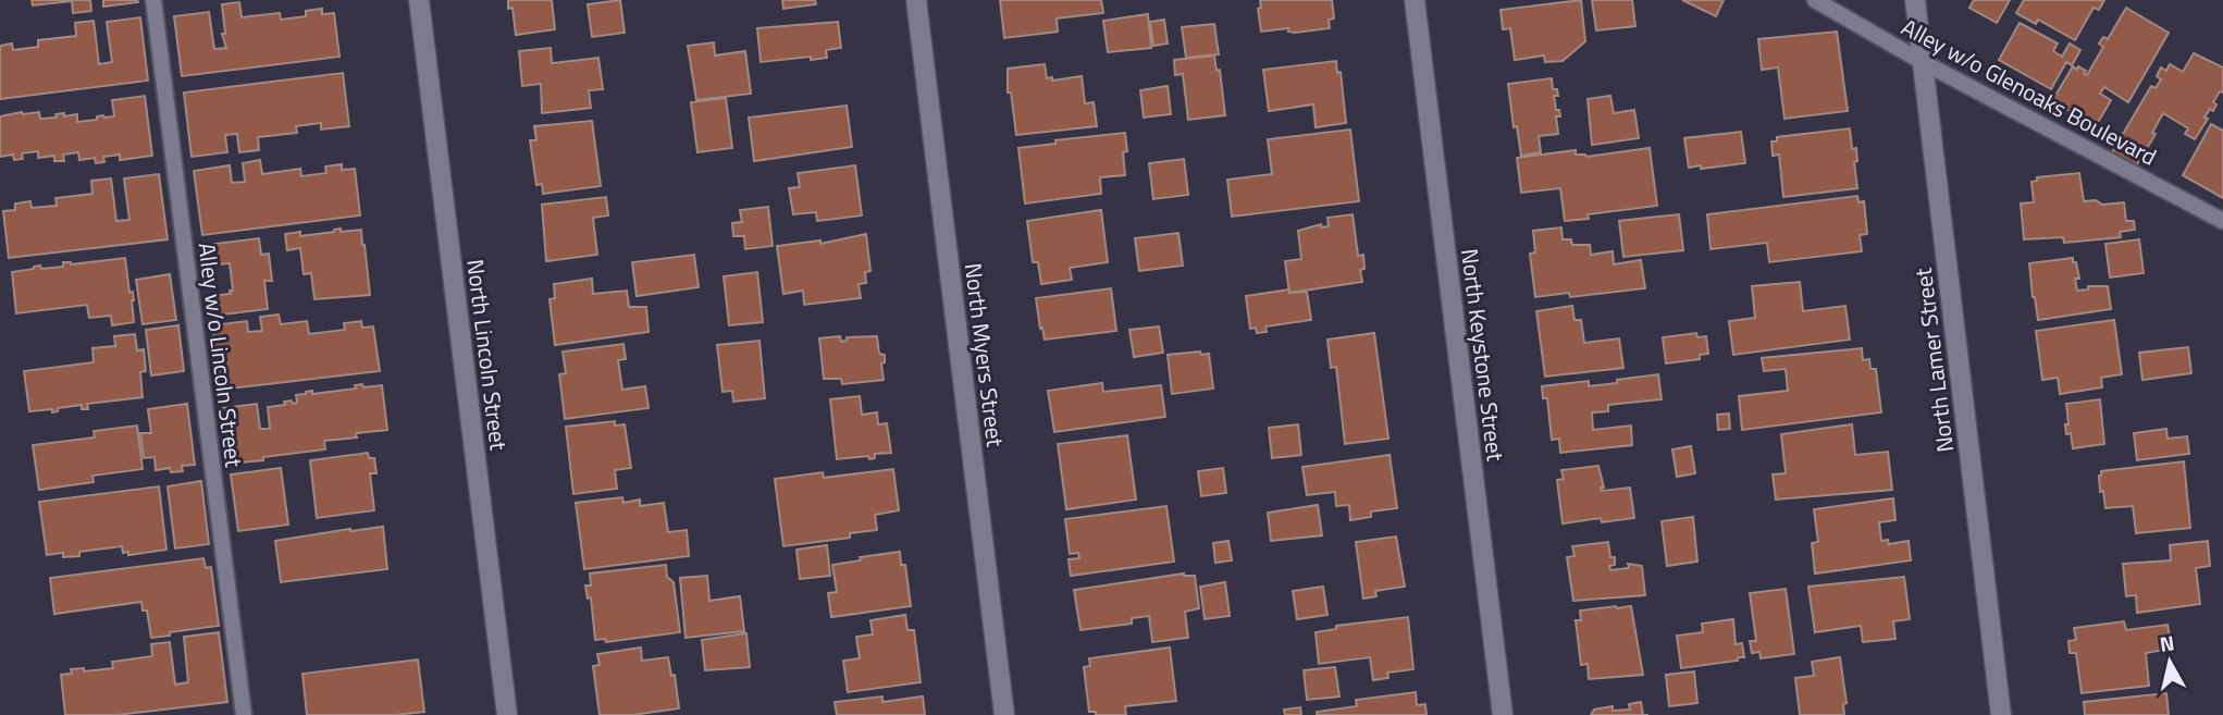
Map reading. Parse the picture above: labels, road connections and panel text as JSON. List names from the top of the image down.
{
  "streets": {
    "street": [
      "North Lincoln Street",
      "North Myers Street",
      "North Keystone Street",
      "North Lamer Street"
    ],
    "lane": ["Alley w/o Glenoaks Boulevard", "Alley w/o Lincoln Street"]
  },
  "crossings": [
    ["Alley w/o Glenoaks Boulevard", "North Lamer Street"]
  ],
  "north": "top"
}
